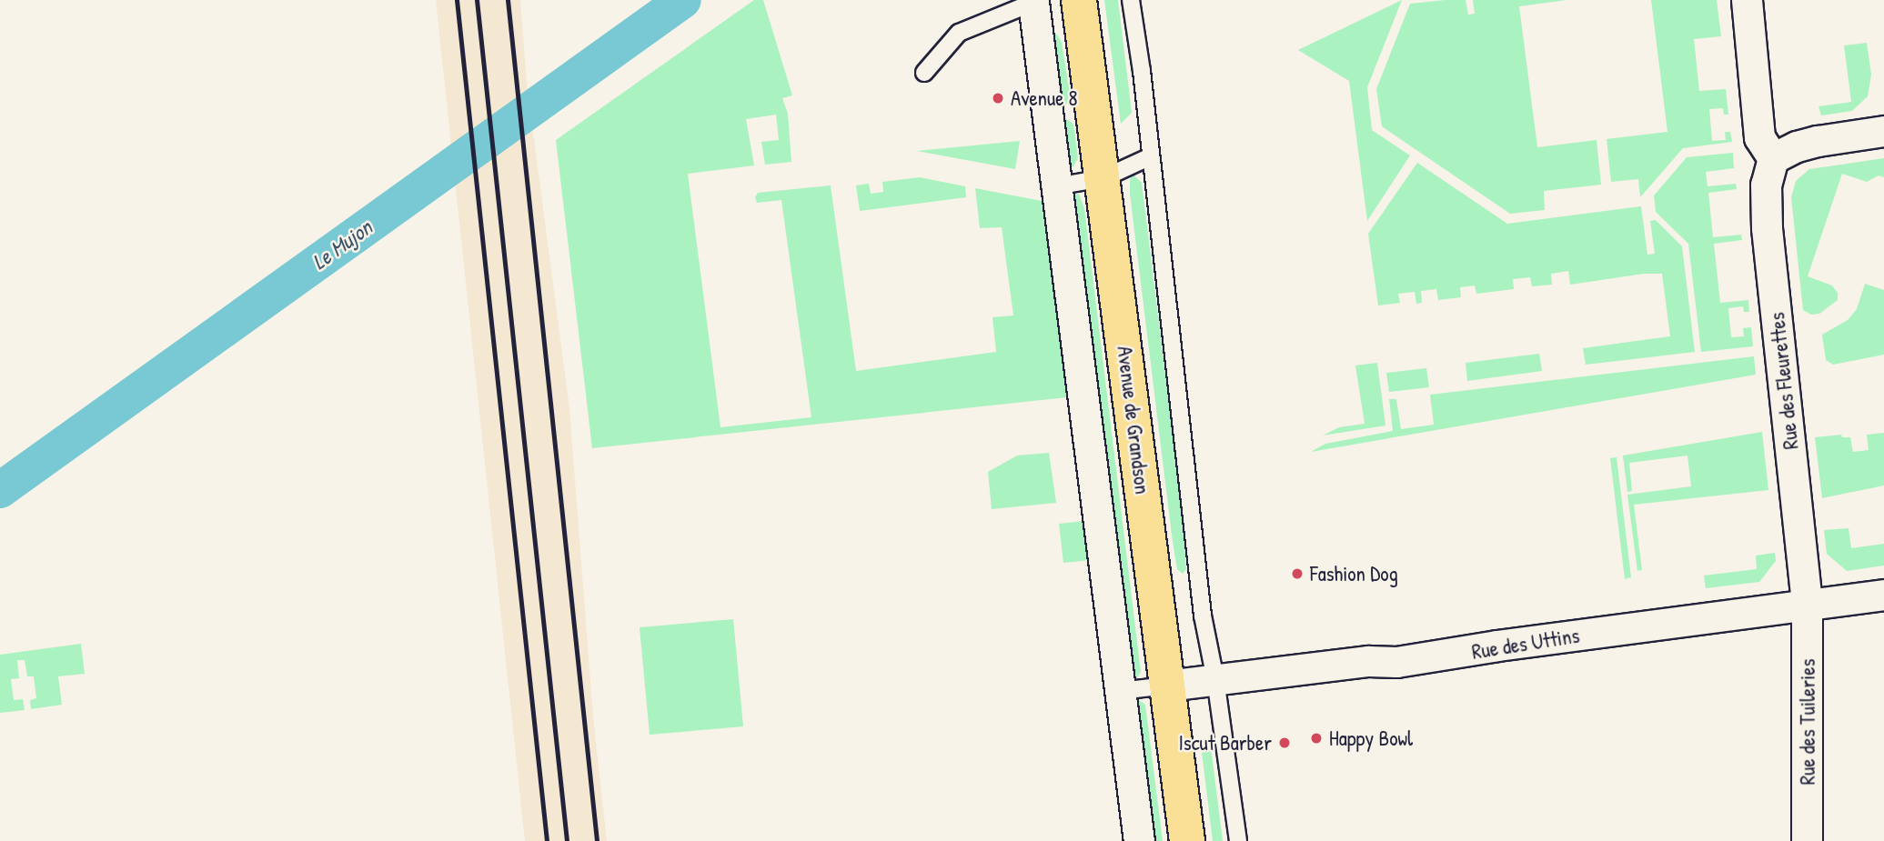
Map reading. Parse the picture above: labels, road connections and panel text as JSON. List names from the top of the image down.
{
  "streets": {
    "main road": ["Avenue de Grandson"],
    "street": ["Rue des Fleurettes", "Rue des Uttins", "Rue des Tuileries"]
  },
  "crossings": [
    ["Rue des Fleurettes", "Rue des Uttins"],
    ["Rue des Fleurettes", "Rue des Tuileries"],
    ["Avenue de Grandson", "Rue des Uttins"],
    ["Rue des Uttins", "Rue des Tuileries"]
  ],
  "water": ["Le Mujon"],
  "places": [
    "Avenue 8",
    "Fashion Dog",
    "Happy Bowl",
    "Iscut Barber"
  ]
}
